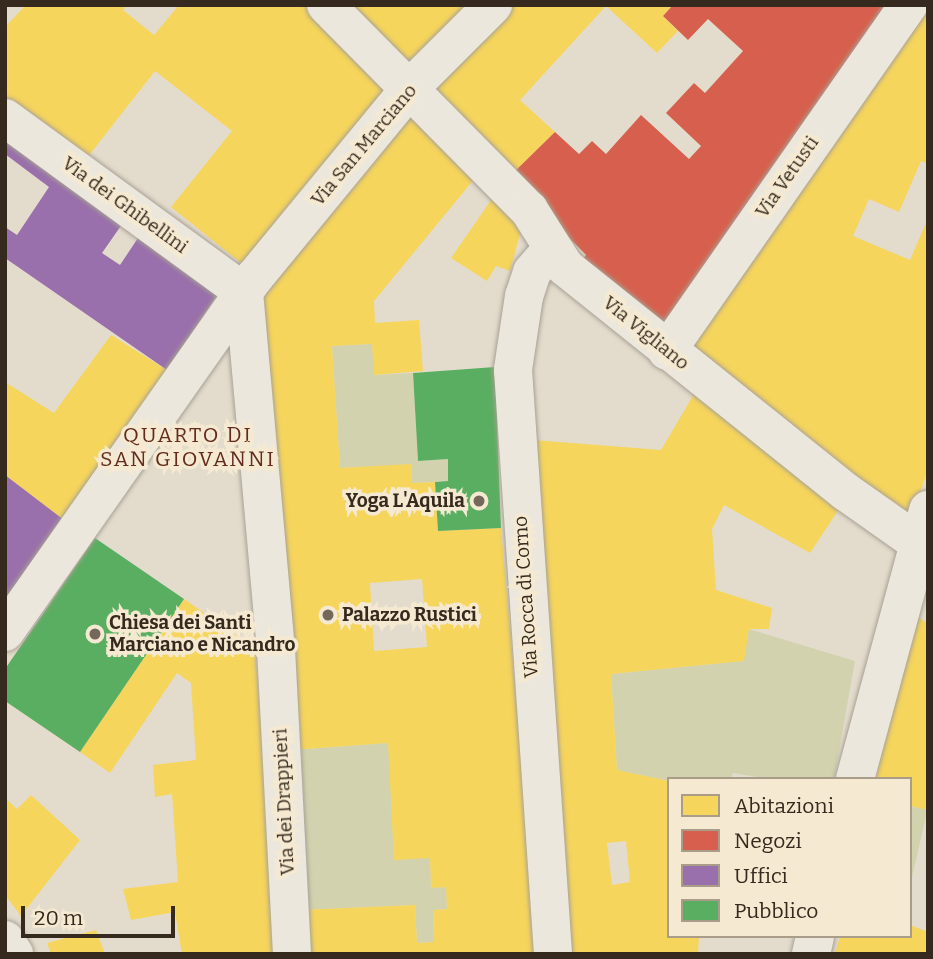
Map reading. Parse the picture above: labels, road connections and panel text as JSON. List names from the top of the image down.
{
  "streets": {
    "street": [
      "Via San Marciano",
      "Via Vetusti",
      "Via dei Ghibellini",
      "Via Vigliano",
      "Via Rocca di Corno",
      "Via dei Drappieri"
    ]
  },
  "crossings": [
    ["Via San Marciano", "Via dei Ghibellini"],
    ["Via San Marciano", "Via Vigliano"],
    ["Via San Marciano", "Via dei Drappieri"],
    ["Via Vetusti", "Via Vigliano"],
    ["Via dei Ghibellini", "Via dei Drappieri"],
    ["Via Vigliano", "Via Rocca di Corno"]
  ],
  "districts": ["QUARTO DI SAN GIOVANNI"],
  "places": ["Yoga L'Aquila", "Palazzo Rustici", "Chiesa dei Santi Marciano e Nicandro"],
  "legend": [
    "Abitazioni",
    "Negozi",
    "Uffici",
    "Pubblico"
  ],
  "scale_bar": "20 m"
}
